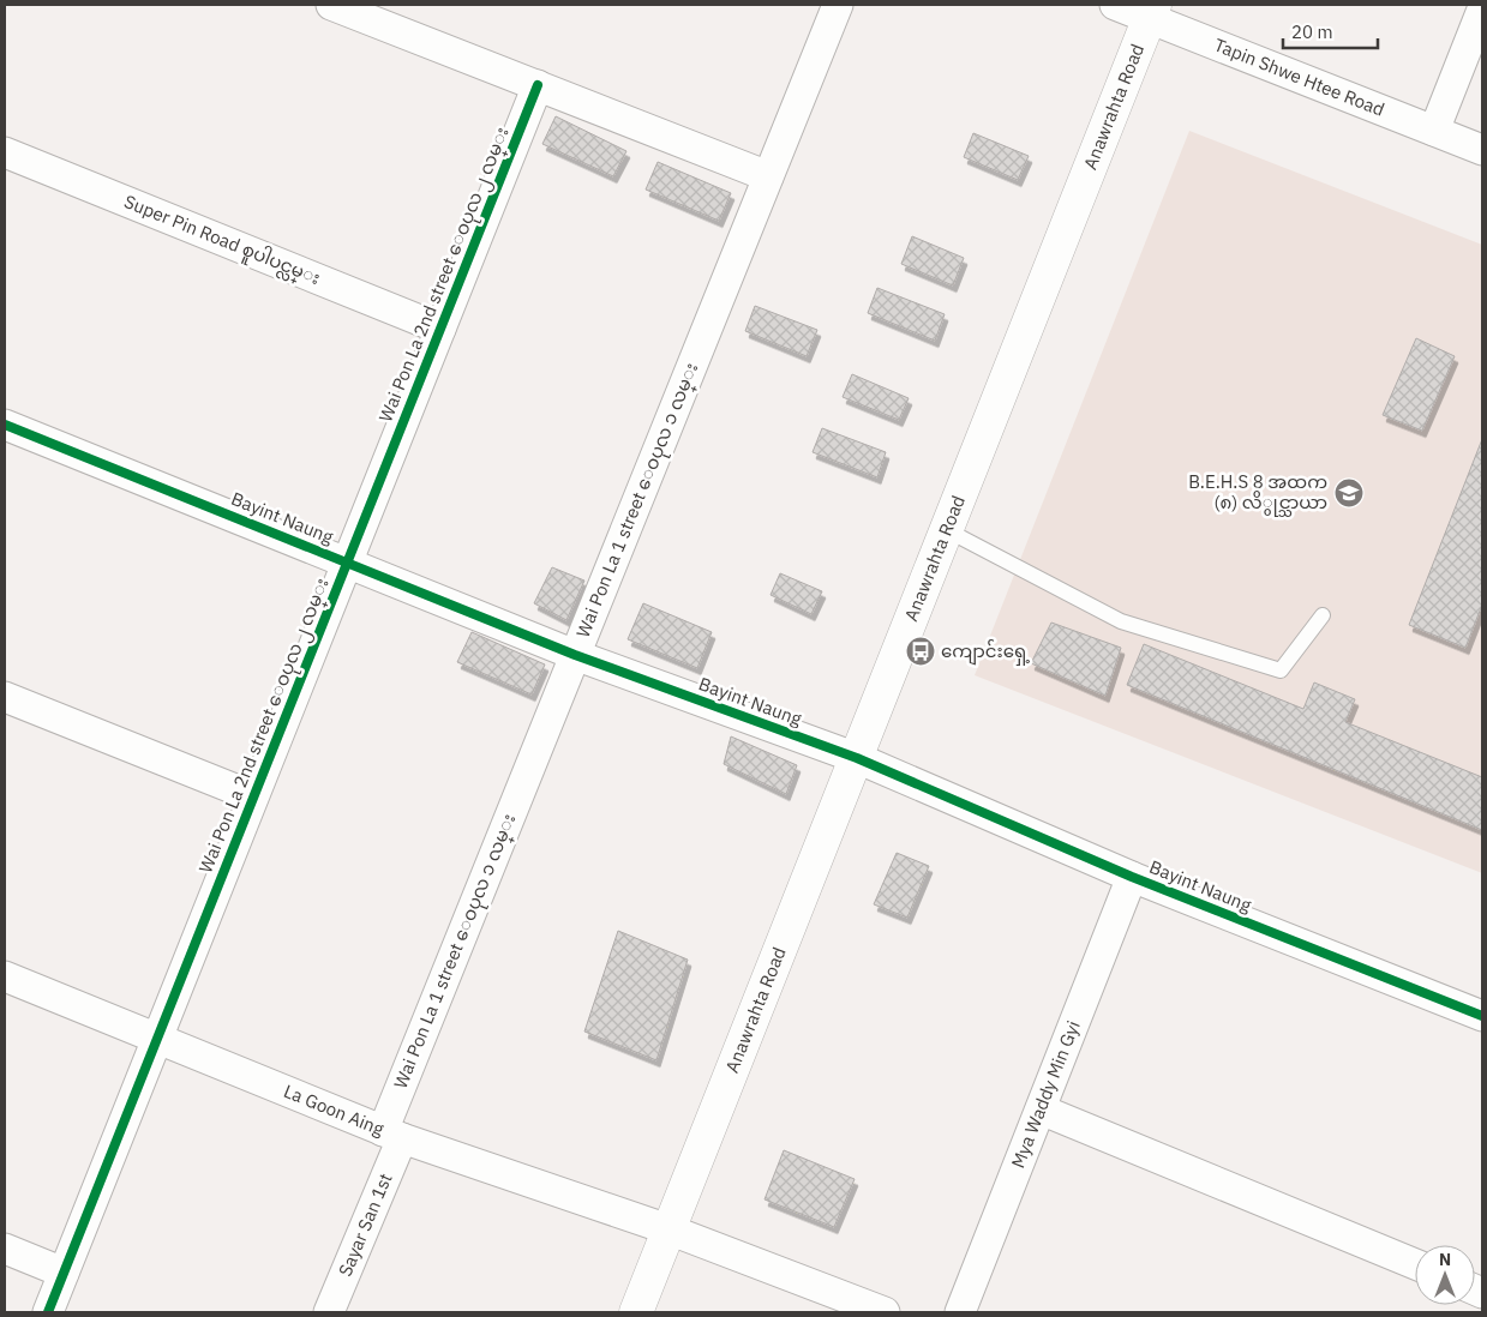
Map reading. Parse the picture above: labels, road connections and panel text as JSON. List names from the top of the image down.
{
  "streets": {
    "main road": ["Anawrahta Road"],
    "street": [
      "Tapin Shwe Htee Road",
      "Super Pin Road စူပါပင္လမ္း",
      "Wai Pon La 2nd street ေဝပုလ ၂ လမ္း",
      "Wai Pon La 1 street ေဝပုလ ၁ လမ္း",
      "Bayint Naung",
      "Mya Waddy Min Gyi",
      "La Goon Aing",
      "Sayar San 1st"
    ]
  },
  "crossings": [
    ["Tapin Shwe Htee Road", "Anawrahta Road"],
    ["Anawrahta Road", "Bayint Naung"],
    ["Anawrahta Road", "La Goon Aing"],
    ["Super Pin Road စူပါပင္လမ္း", "Wai Pon La 2nd street ေဝပုလ ၂ လမ္း"],
    ["Wai Pon La 2nd street ေဝပုလ ၂ လမ္း", "Bayint Naung"],
    ["Wai Pon La 2nd street ေဝပုလ ၂ လမ္း", "La Goon Aing"],
    ["Wai Pon La 1 street ေဝပုလ ၁ လမ္း", "Bayint Naung"],
    ["Wai Pon La 1 street ေဝပုလ ၁ လမ္း", "La Goon Aing"],
    ["Wai Pon La 1 street ေဝပုလ ၁ လမ္း", "Sayar San 1st"],
    ["Bayint Naung", "Mya Waddy Min Gyi"],
    ["La Goon Aing", "Sayar San 1st"]
  ],
  "places": {
    "school or university": ["B.E.H.S 8 အထက (၈) လိွုင္သာယာ"],
    "bus stop": ["ကျောင်းရှေ့"]
  },
  "scale_bar": "20 m",
  "north": "top"
}
